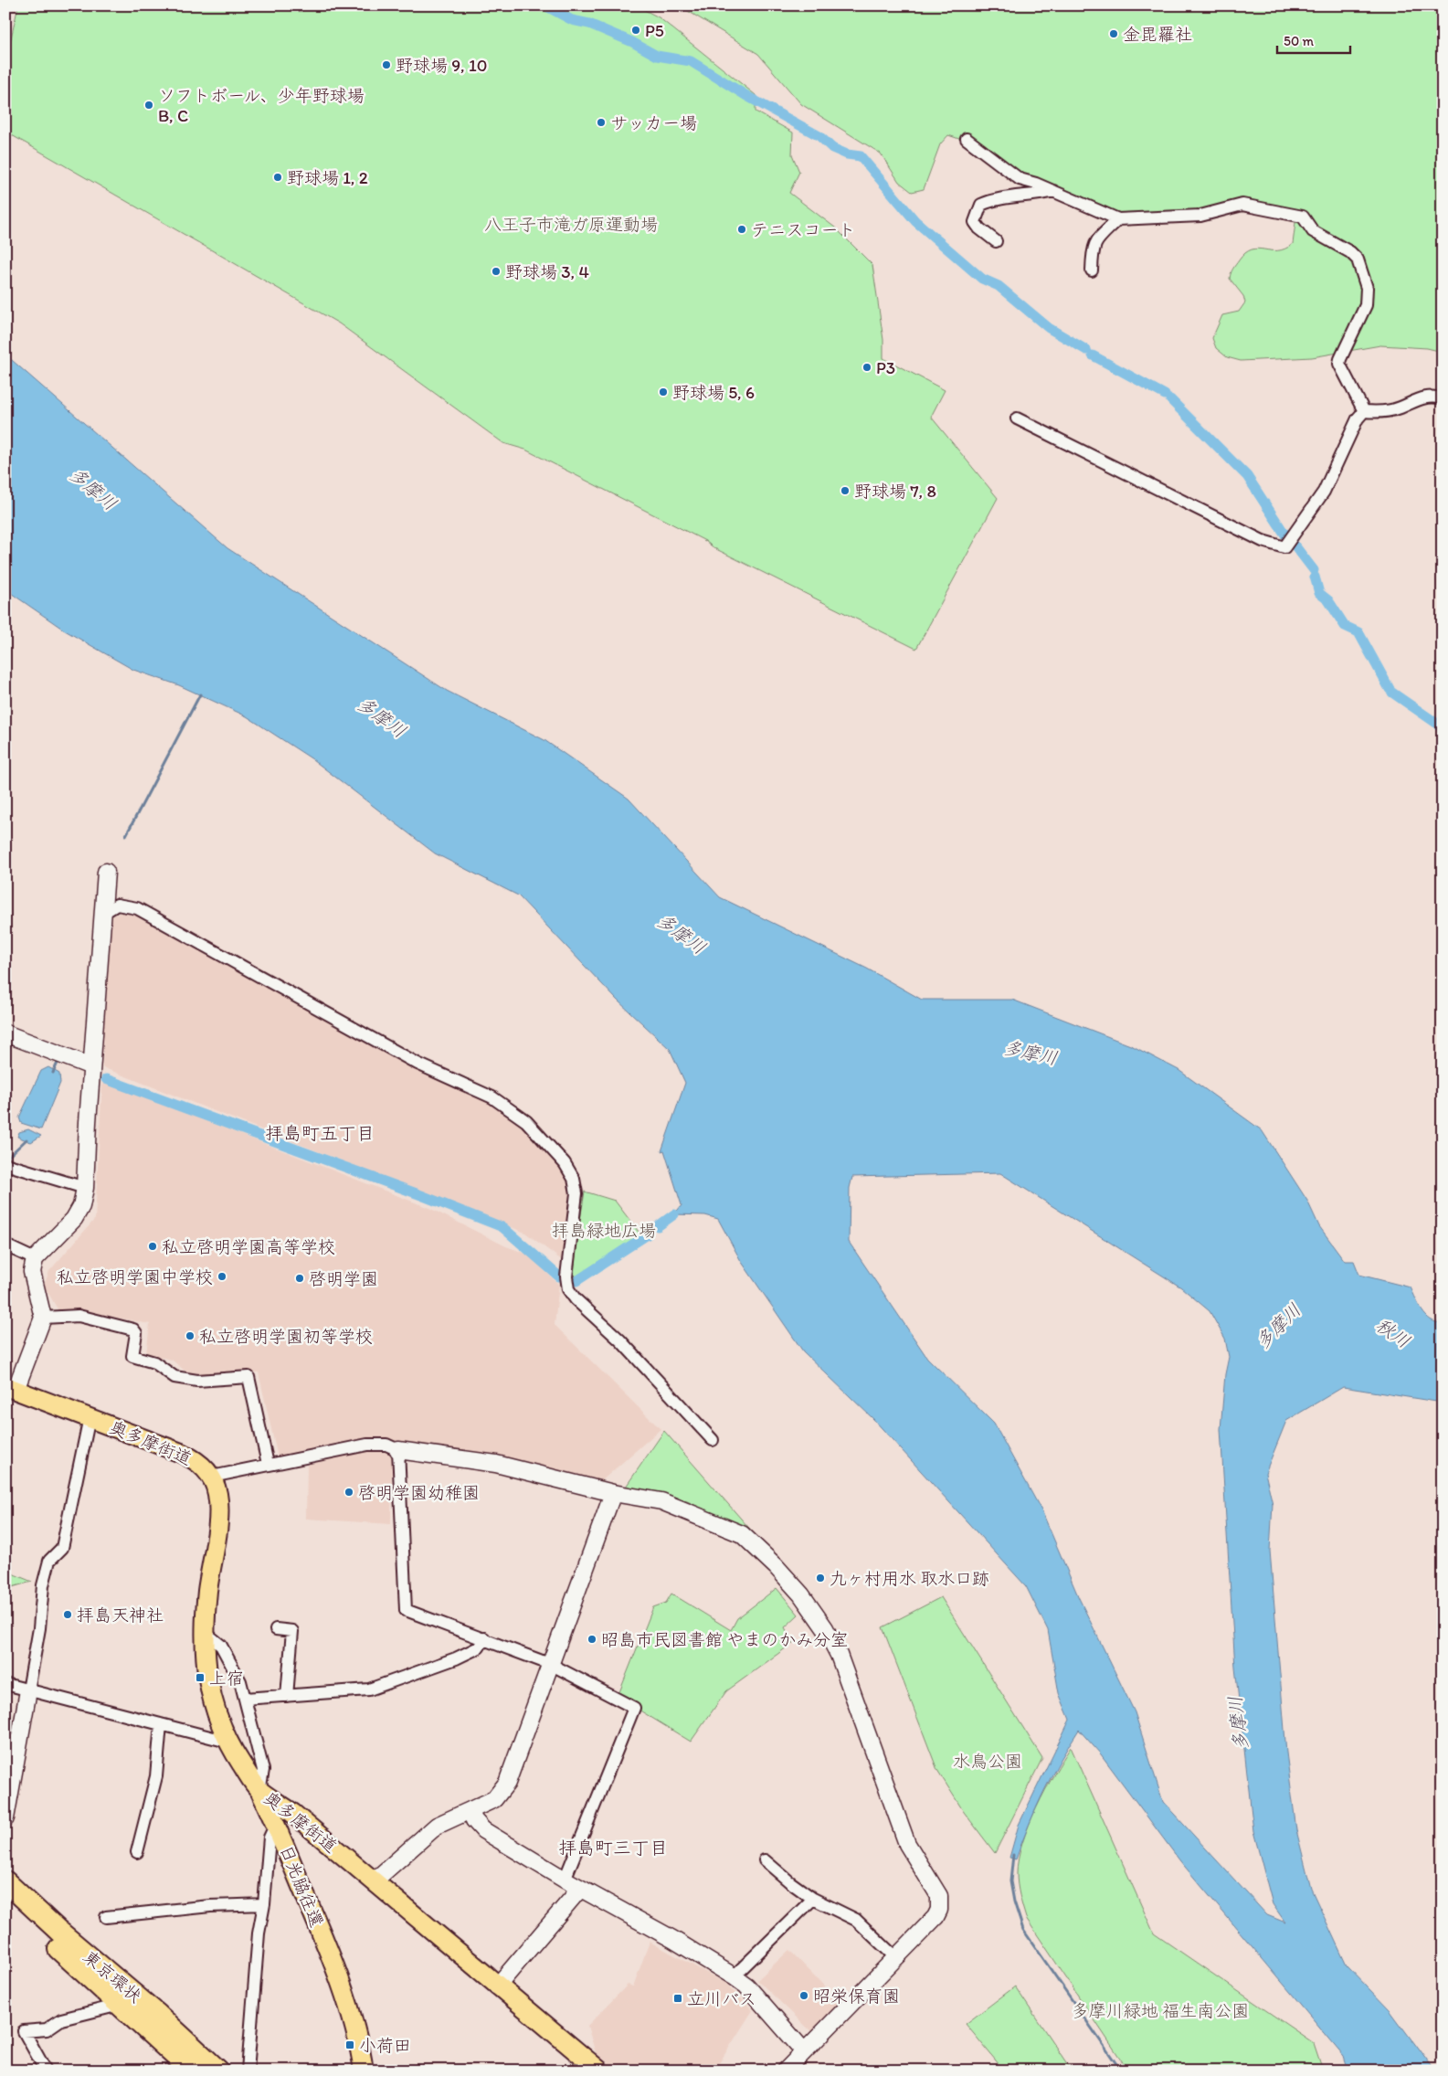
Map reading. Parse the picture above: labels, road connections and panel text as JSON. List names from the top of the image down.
{
  "streets": {
    "highway": ["東京環状"],
    "main road": ["奥多摩街道", "日光脇往還"]
  },
  "crossings": [
    ["奥多摩街道", "日光脇往還"]
  ],
  "districts": ["拝島町五丁目", "拝島町三丁目"],
  "water": ["多摩川", "秋川"],
  "parks": [
    "八王子市滝ガ原運動場",
    "拝島緑地広場",
    "水鳥公園",
    "多摩川緑地 福生南公園"
  ],
  "places": {
    "other": [
      "P5",
      "金毘羅社",
      "野球場 9, 10",
      "ソフトボール、少年野球場 B, C",
      "サッカー場",
      "野球場 1, 2",
      "テニスコート",
      "野球場 3, 4",
      "P3",
      "野球場 5, 6",
      "野球場 7, 8",
      "私立啓明学園高等学校",
      "私立啓明学園中学校",
      "啓明学園",
      "私立啓明学園初等学校",
      "啓明学園幼稚園",
      "九ヶ村用水 取水口跡",
      "拝島天神社",
      "昭島市民図書館 やまのかみ分室",
      "昭栄保育園"
    ],
    "transit": ["上宿", "立川バス", "小荷田"]
  },
  "scale_bar": "50 m"
}
